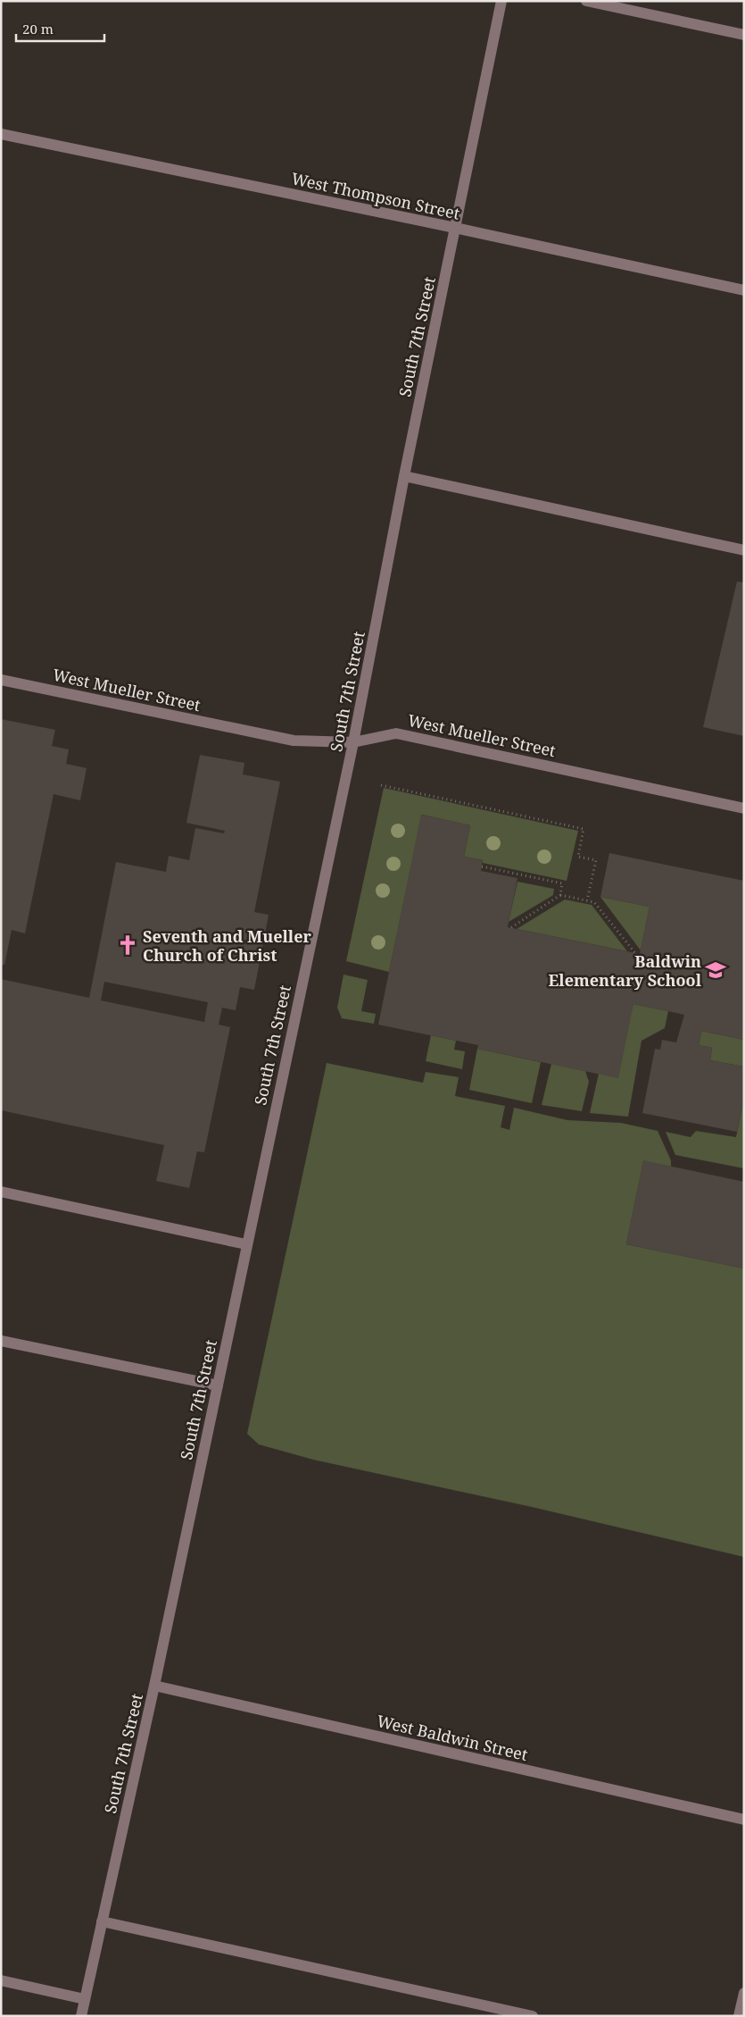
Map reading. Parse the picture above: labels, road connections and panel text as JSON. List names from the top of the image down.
{
  "streets": {
    "street": [
      "West Thompson Street",
      "South 7th Street",
      "West Mueller Street",
      "West Baldwin Street"
    ]
  },
  "crossings": [
    ["West Thompson Street", "South 7th Street"],
    ["South 7th Street", "West Mueller Street"],
    ["South 7th Street", "West Baldwin Street"]
  ],
  "places": {
    "church": ["Seventh and Mueller Church of Christ"],
    "school or university": ["Baldwin Elementary School"]
  },
  "scale_bar": "20 m"
}
